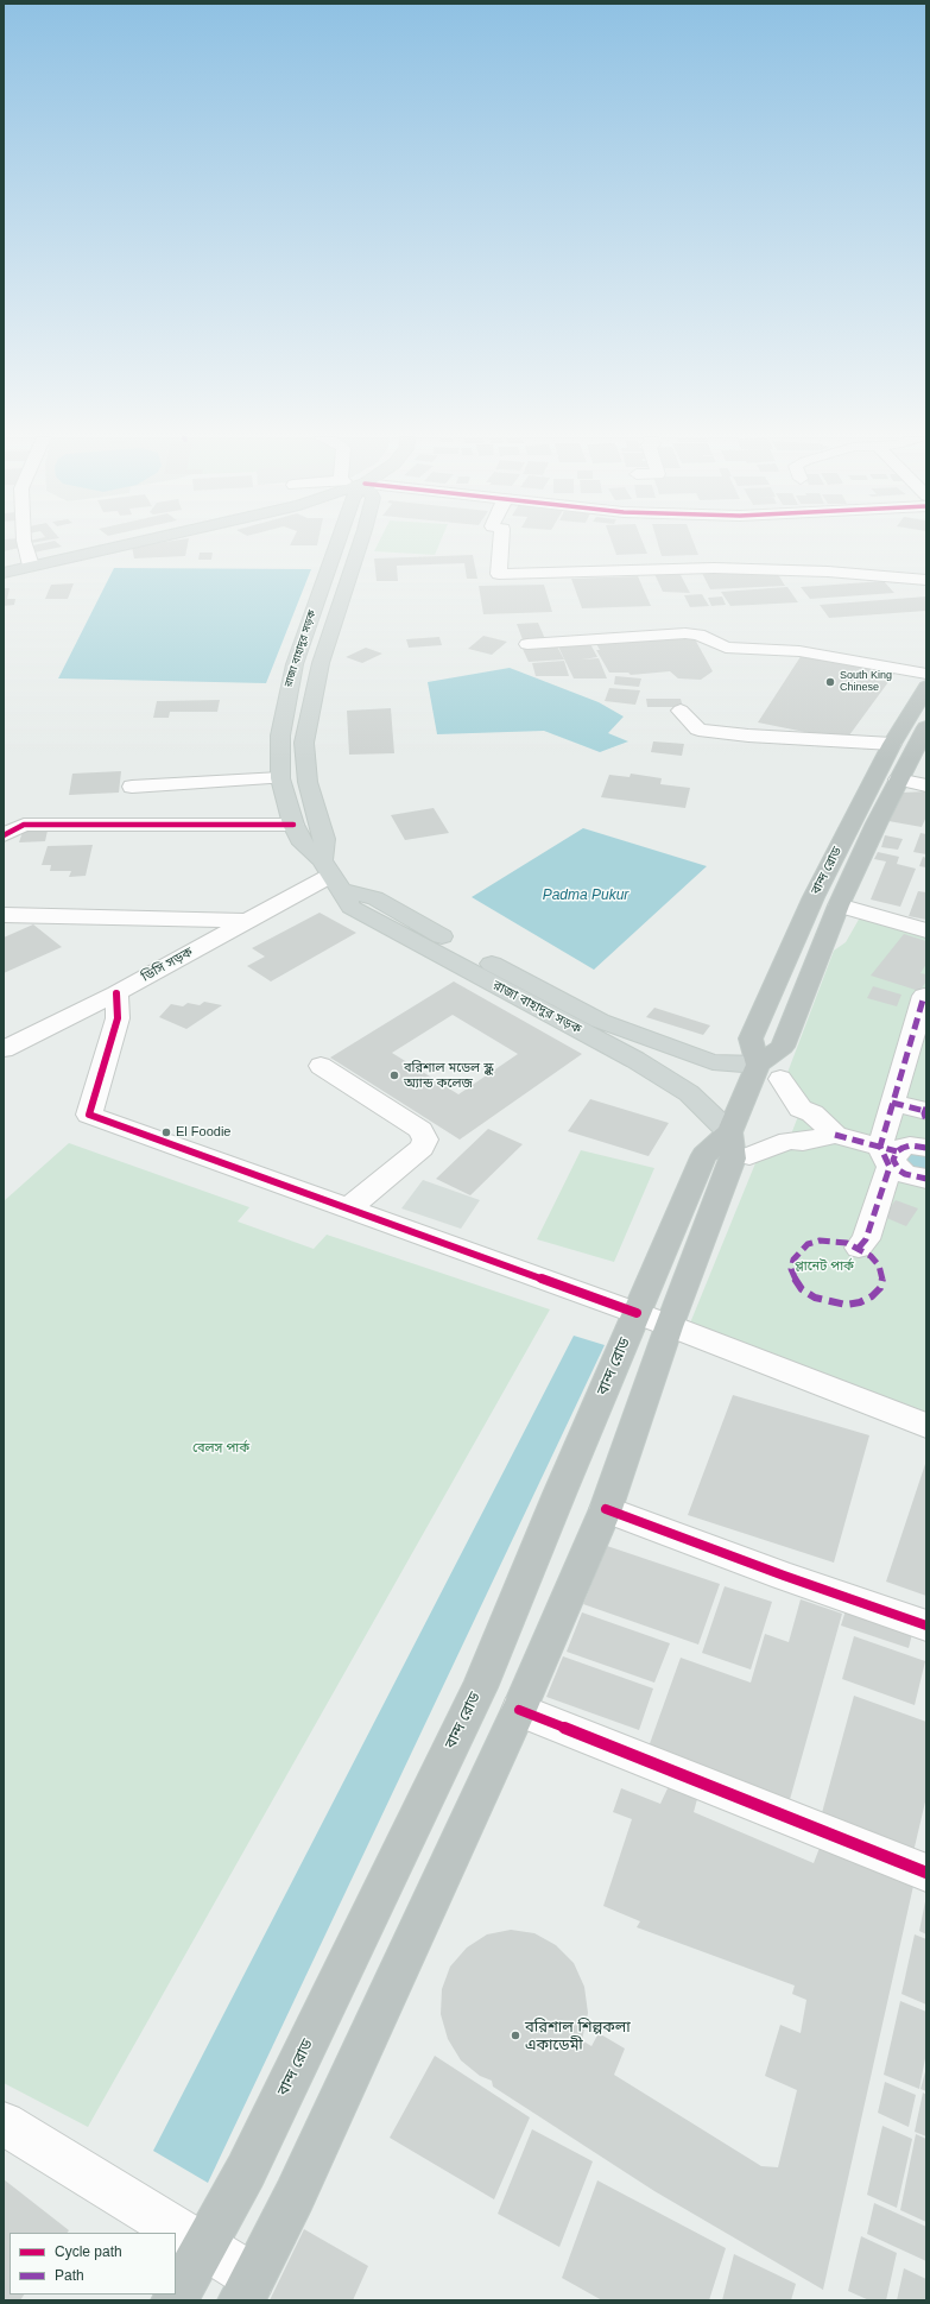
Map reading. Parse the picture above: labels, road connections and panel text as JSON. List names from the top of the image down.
{
  "streets": {
    "highway": ["বান্দ রোড"],
    "main road": ["রাজা বাহাদুর সড়ক"],
    "street": ["ডিসি সড়ক"]
  },
  "crossings": [
    ["রাজা বাহাদুর সড়ক", "বান্দ রোড"],
    ["রাজা বাহাদুর সড়ক", "ডিসি সড়ক"]
  ],
  "water": ["Padma Pukur"],
  "parks": ["প্লানেট পার্ক", "বেলস পার্ক"],
  "places": [
    "South King Chinese",
    "বরিশাল মডেল স্কুল অ্যান্ড কলেজ",
    "El Foodie",
    "বরিশাল শিল্পকলা একাডেমী"
  ],
  "legend": ["Cycle path", "Path"]
}
